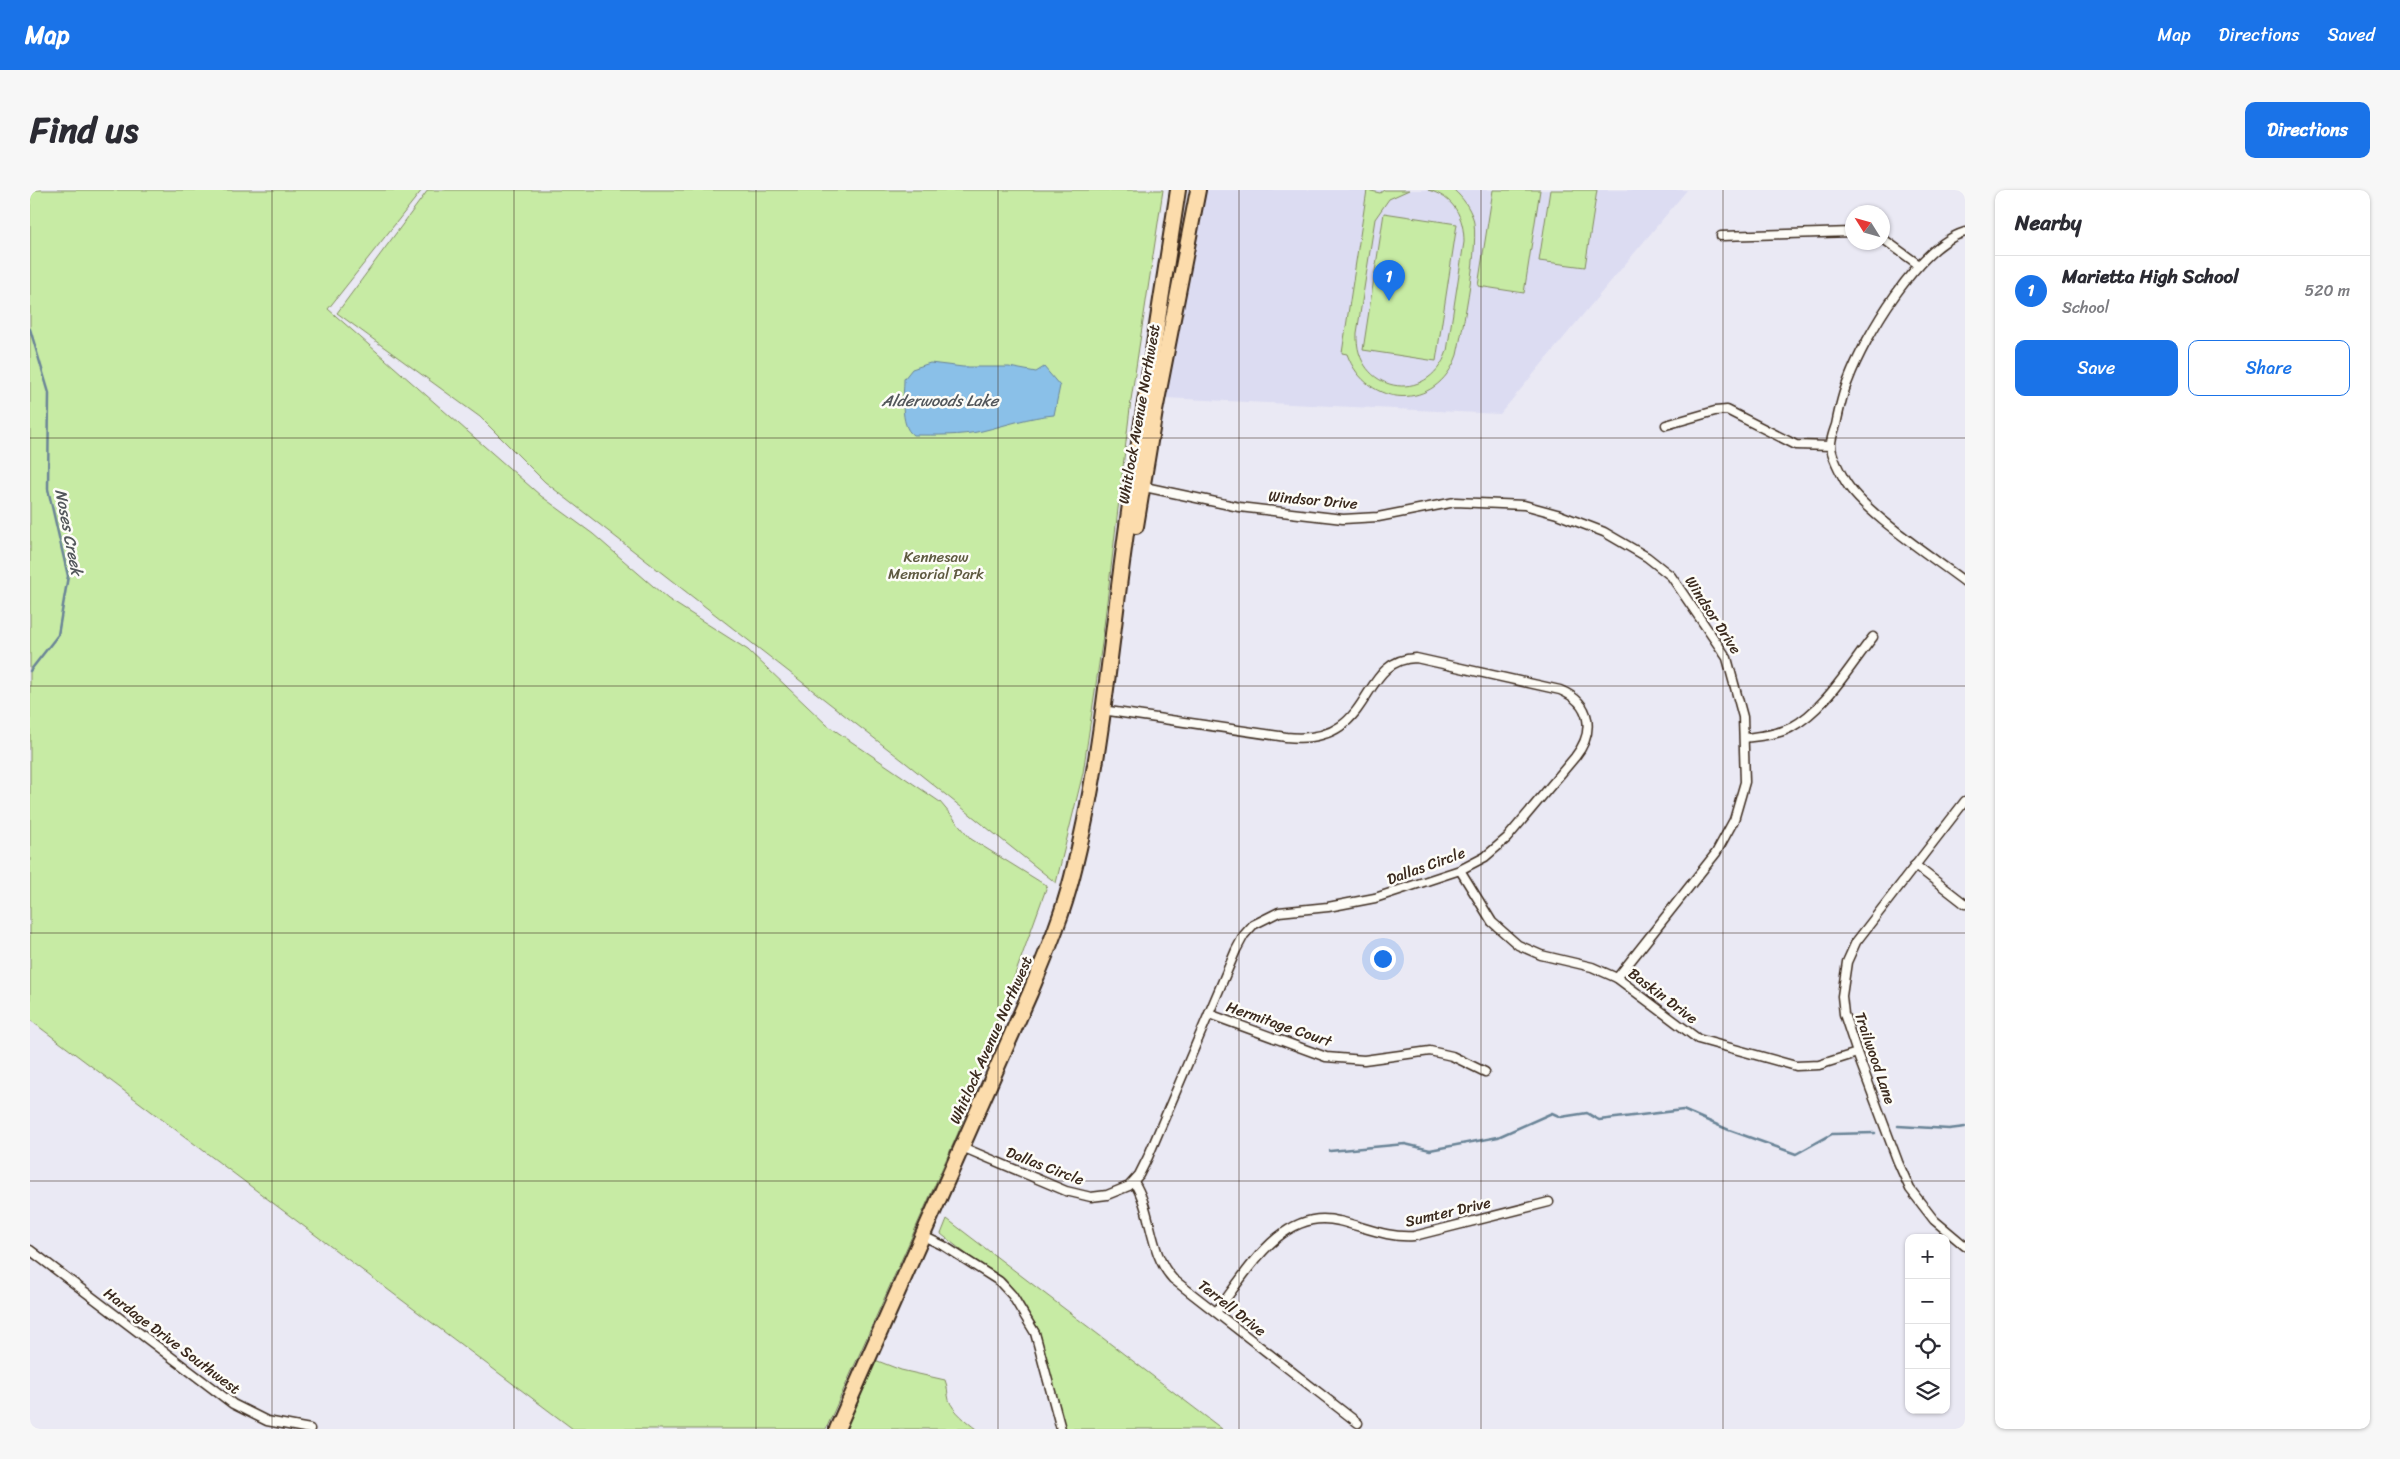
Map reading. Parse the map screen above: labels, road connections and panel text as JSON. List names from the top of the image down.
{
  "streets": {
    "highway": ["Whitlock Avenue Northwest"],
    "street": [
      "Windsor Drive",
      "Dallas Circle",
      "Baskin Drive",
      "Hermitage Court",
      "Trailwood Lane",
      "Sumter Drive",
      "Terrell Drive",
      "Hardage Drive Southwest"
    ]
  },
  "crossings": [
    ["Whitlock Avenue Northwest", "Windsor Drive"],
    ["Whitlock Avenue Northwest", "Dallas Circle"],
    ["Windsor Drive", "Baskin Drive"],
    ["Dallas Circle", "Baskin Drive"],
    ["Dallas Circle", "Hermitage Court"],
    ["Dallas Circle", "Terrell Drive"],
    ["Baskin Drive", "Trailwood Lane"],
    ["Sumter Drive", "Terrell Drive"]
  ],
  "water": ["Alderwoods Lake", "Noses Creek"],
  "parks": ["Kennesaw Memorial Park"],
  "north": "top left",
  "page": {
    "header": "Map",
    "nav": ["Map", "Directions", "Saved"],
    "title": "Find us",
    "buttons": [
      "Directions",
      ["Save", "Share"]
    ],
    "heading": "Nearby",
    "list": [
      {
        "mark": "1",
        "name": "Marietta High School",
        "note": "School",
        "value": "520 m"
      }
    ],
    "pins": "1",
    "map_buttons": ["+", "−"]
  }
}
